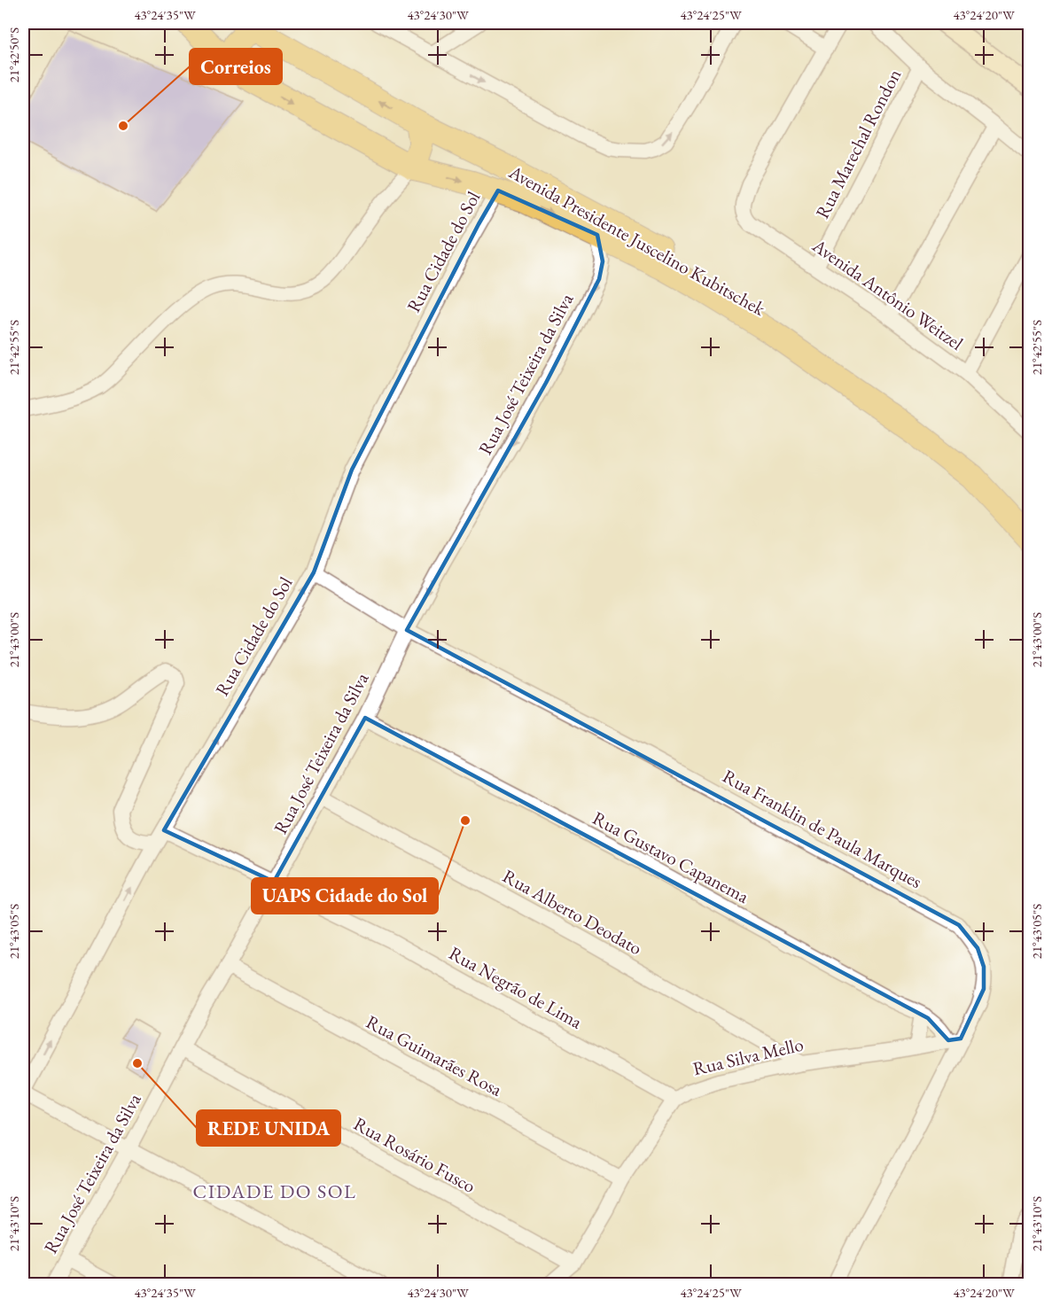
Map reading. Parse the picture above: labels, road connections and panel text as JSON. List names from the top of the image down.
{
  "streets": {
    "highway": ["Avenida Presidente Juscelino Kubitschek"],
    "street": [
      "Rua Marechal Rondon",
      "Rua Cidade do Sol",
      "Avenida Antônio Weitzel",
      "Rua José Teixeira da Silva",
      "Rua Franklin de Paula Marques",
      "Rua Gustavo Capanema",
      "Rua Alberto Deodato",
      "Rua Negrão de Lima",
      "Rua Guimarães Rosa",
      "Rua Silva Mello",
      "Rua Rosário Fusco"
    ]
  },
  "crossings": [
    ["Rua Marechal Rondon", "Avenida Antônio Weitzel"],
    ["Avenida Presidente Juscelino Kubitschek", "Rua Cidade do Sol"],
    ["Avenida Presidente Juscelino Kubitschek", "Rua José Teixeira da Silva"],
    ["Rua Cidade do Sol", "Rua Franklin de Paula Marques"],
    ["Rua Cidade do Sol", "Rua Negrão de Lima"],
    ["Rua José Teixeira da Silva", "Rua Franklin de Paula Marques"],
    ["Rua José Teixeira da Silva", "Rua Gustavo Capanema"],
    ["Rua José Teixeira da Silva", "Rua Alberto Deodato"],
    ["Rua José Teixeira da Silva", "Rua Negrão de Lima"],
    ["Rua José Teixeira da Silva", "Rua Guimarães Rosa"],
    ["Rua José Teixeira da Silva", "Rua Rosário Fusco"],
    ["Rua Franklin de Paula Marques", "Rua Gustavo Capanema"],
    ["Rua Franklin de Paula Marques", "Rua Silva Mello"],
    ["Rua Gustavo Capanema", "Rua Silva Mello"],
    ["Rua Alberto Deodato", "Rua Silva Mello"],
    ["Rua Negrão de Lima", "Rua Silva Mello"],
    ["Rua Guimarães Rosa", "Rua Silva Mello"],
    ["Rua Silva Mello", "Rua Rosário Fusco"]
  ],
  "one_way": ["Rua Cidade do Sol", "Rua José Teixeira da Silva"],
  "districts": ["CIDADE DO SOL"],
  "places": ["Correios", "UAPS Cidade do Sol", "REDE UNIDA"],
  "coordinates": [
    "43°24'35\"W",
    "43°24'30\"W",
    "43°24'25\"W",
    "43°24'20\"W",
    "21°42'50\"S",
    "21°42'55\"S",
    "21°43'00\"S",
    "21°43'05\"S",
    "21°43'10\"S"
  ]
}
